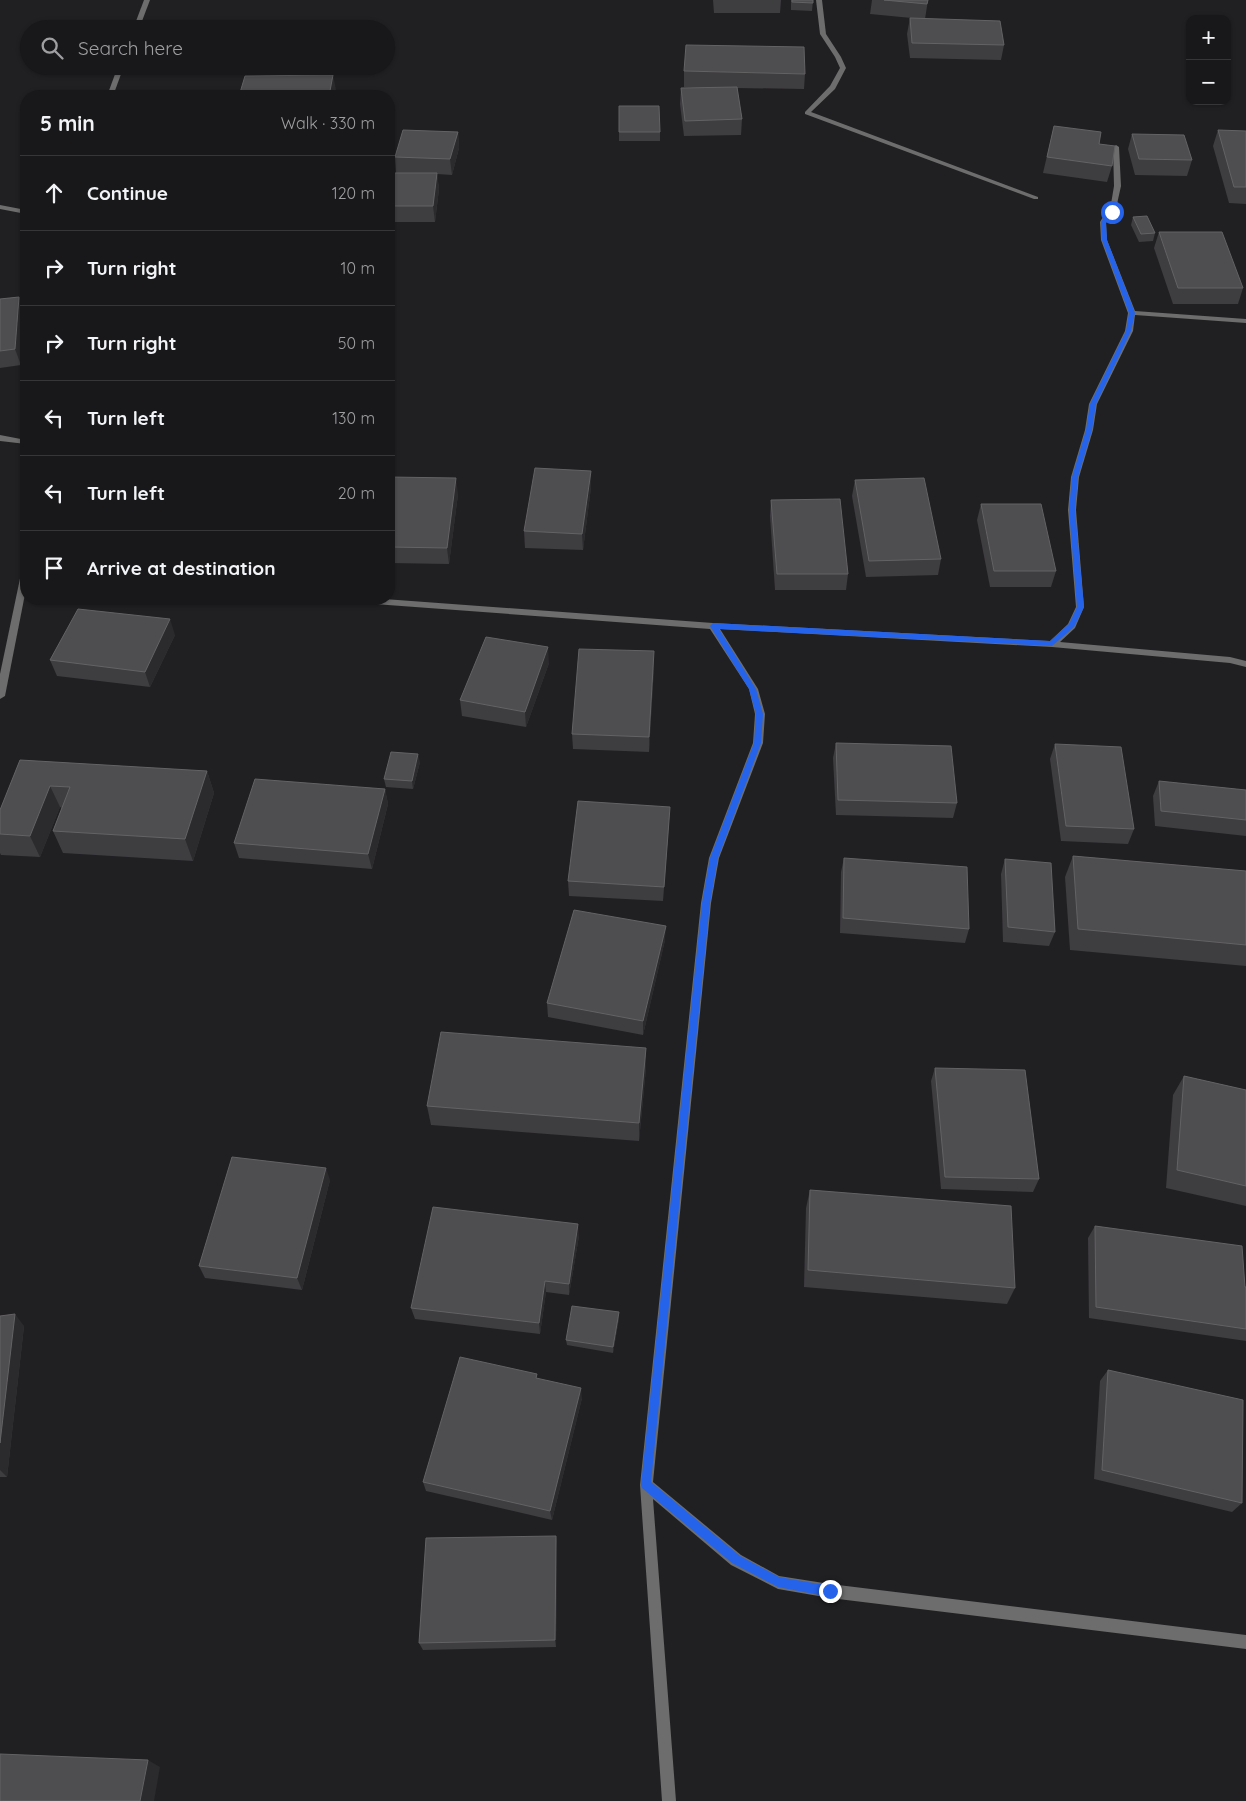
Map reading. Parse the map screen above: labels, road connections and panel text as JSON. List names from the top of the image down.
{
  "page": {
    "map_buttons": ["+", "−"],
    "search": "Search here",
    "heading": ["5 min", "Walk · 330 m"],
    "list": [
      ["Continue", "120 m"],
      ["Turn right", "10 m"],
      ["Turn right", "50 m"],
      ["Turn left", "130 m"],
      ["Turn left", "20 m"],
      "Arrive at destination"
    ]
  }
}
